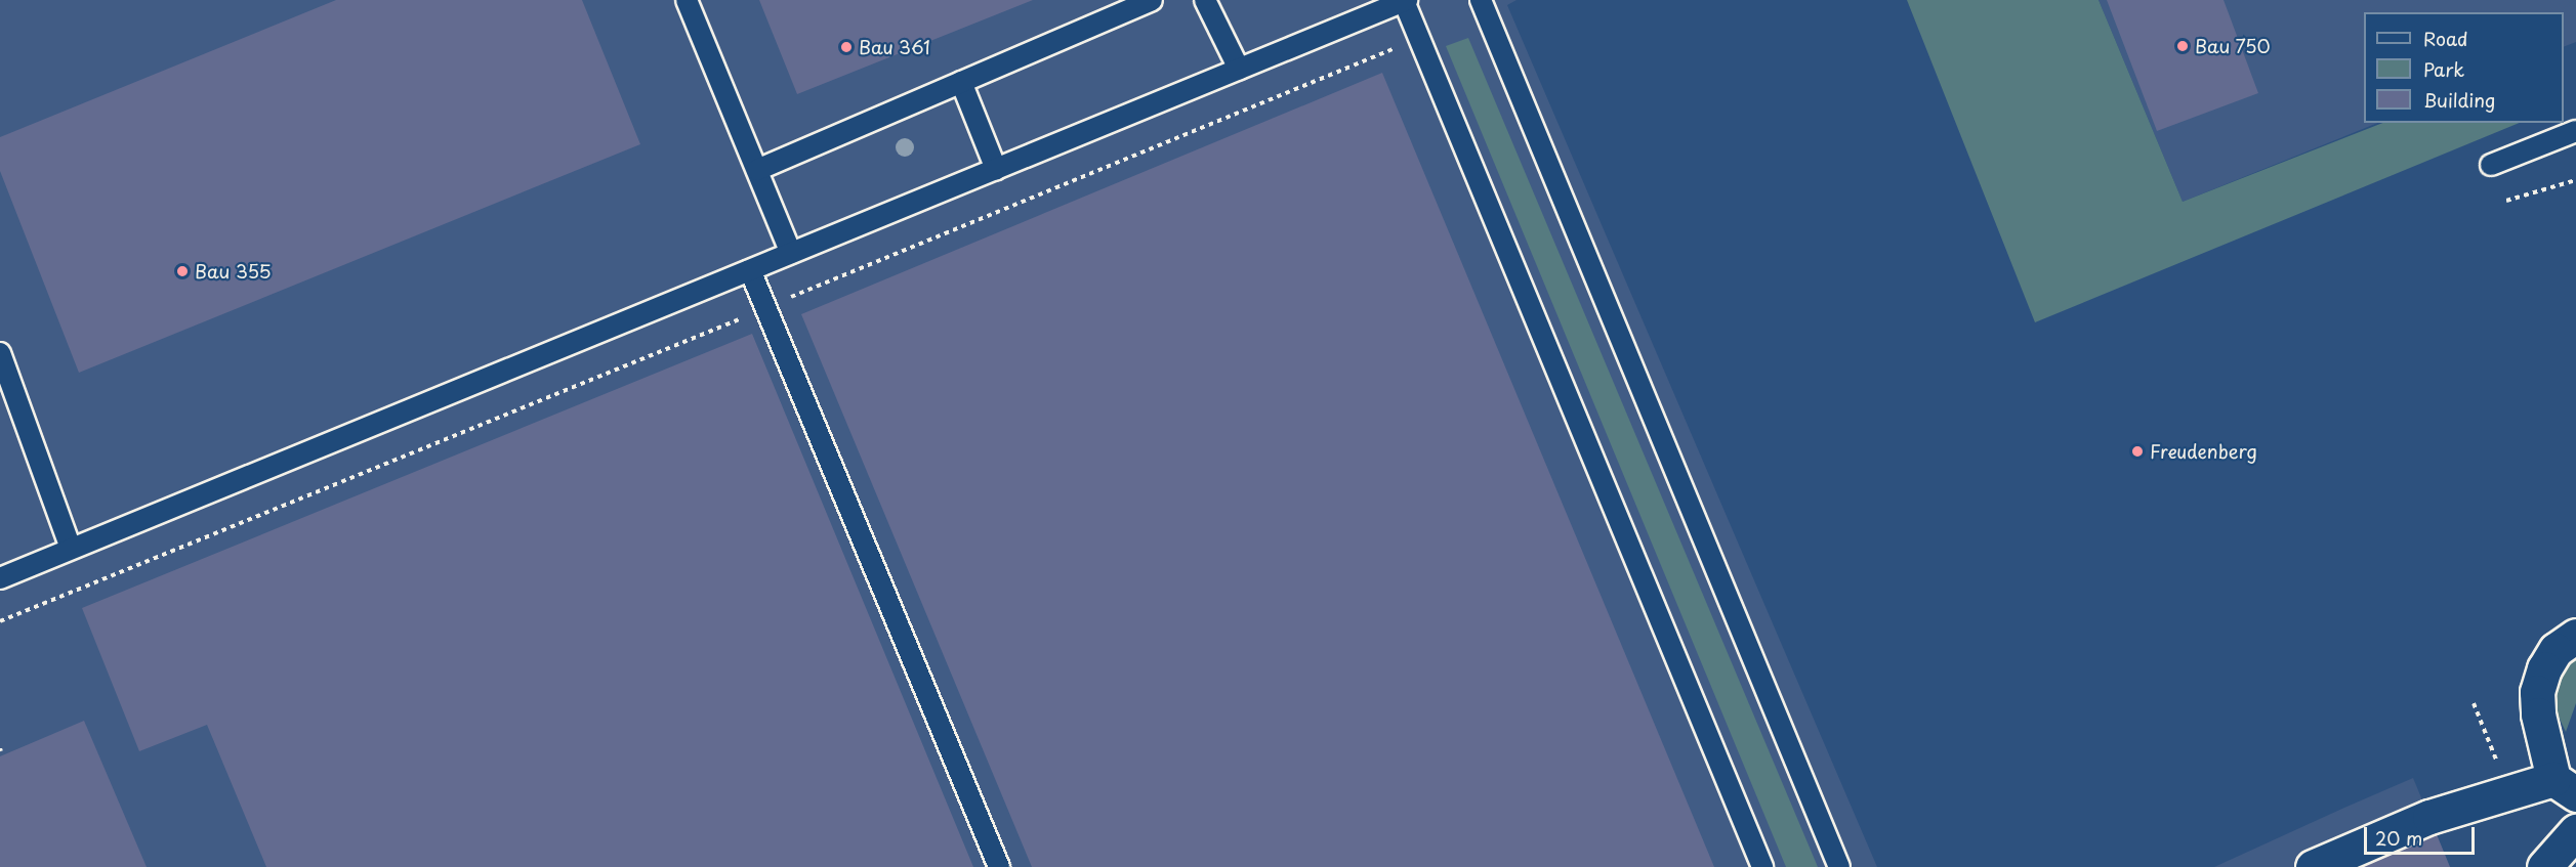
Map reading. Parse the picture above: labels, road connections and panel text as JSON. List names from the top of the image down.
{
  "places": [
    "Bau 750",
    "Bau 361",
    "Bau 355",
    "Freudenberg"
  ],
  "legend": ["Road", "Park", "Building"],
  "scale_bar": "20 m"
}
